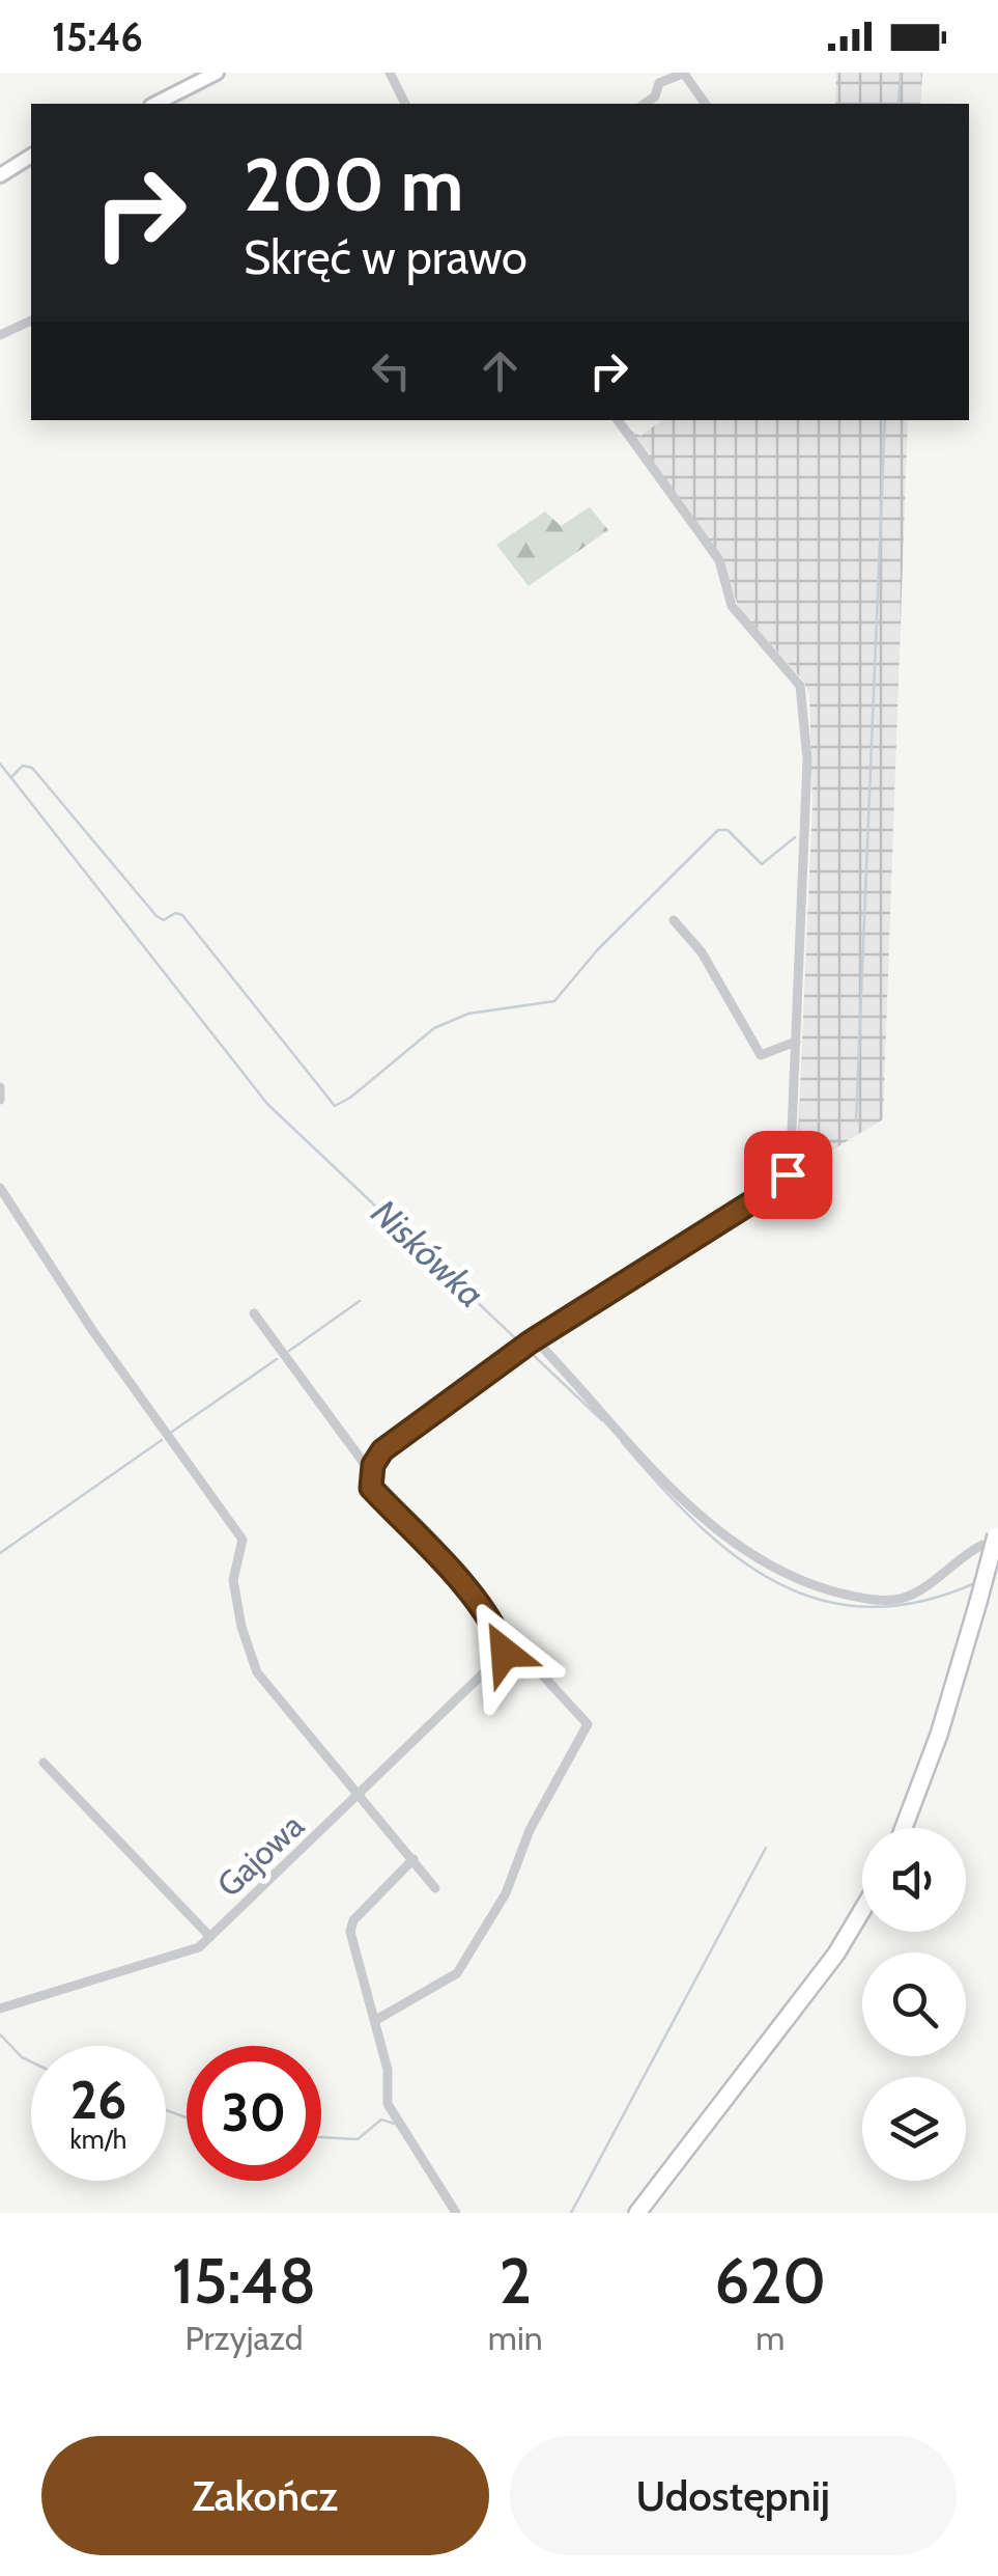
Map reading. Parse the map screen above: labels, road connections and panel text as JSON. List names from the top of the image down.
{
  "streets": {
    "street": ["Gajowa"]
  },
  "water": ["Niskówka"],
  "page": {
    "status": "15:46",
    "turn": ["200 m", "Skręć w prawo"],
    "speed": "26 km/h",
    "limit": "30",
    "eta": [
      "15:48",
      "Przyjazd",
      "2",
      "min",
      "620",
      "m"
    ],
    "buttons": ["Zakończ", "Udostępnij"]
  }
}
